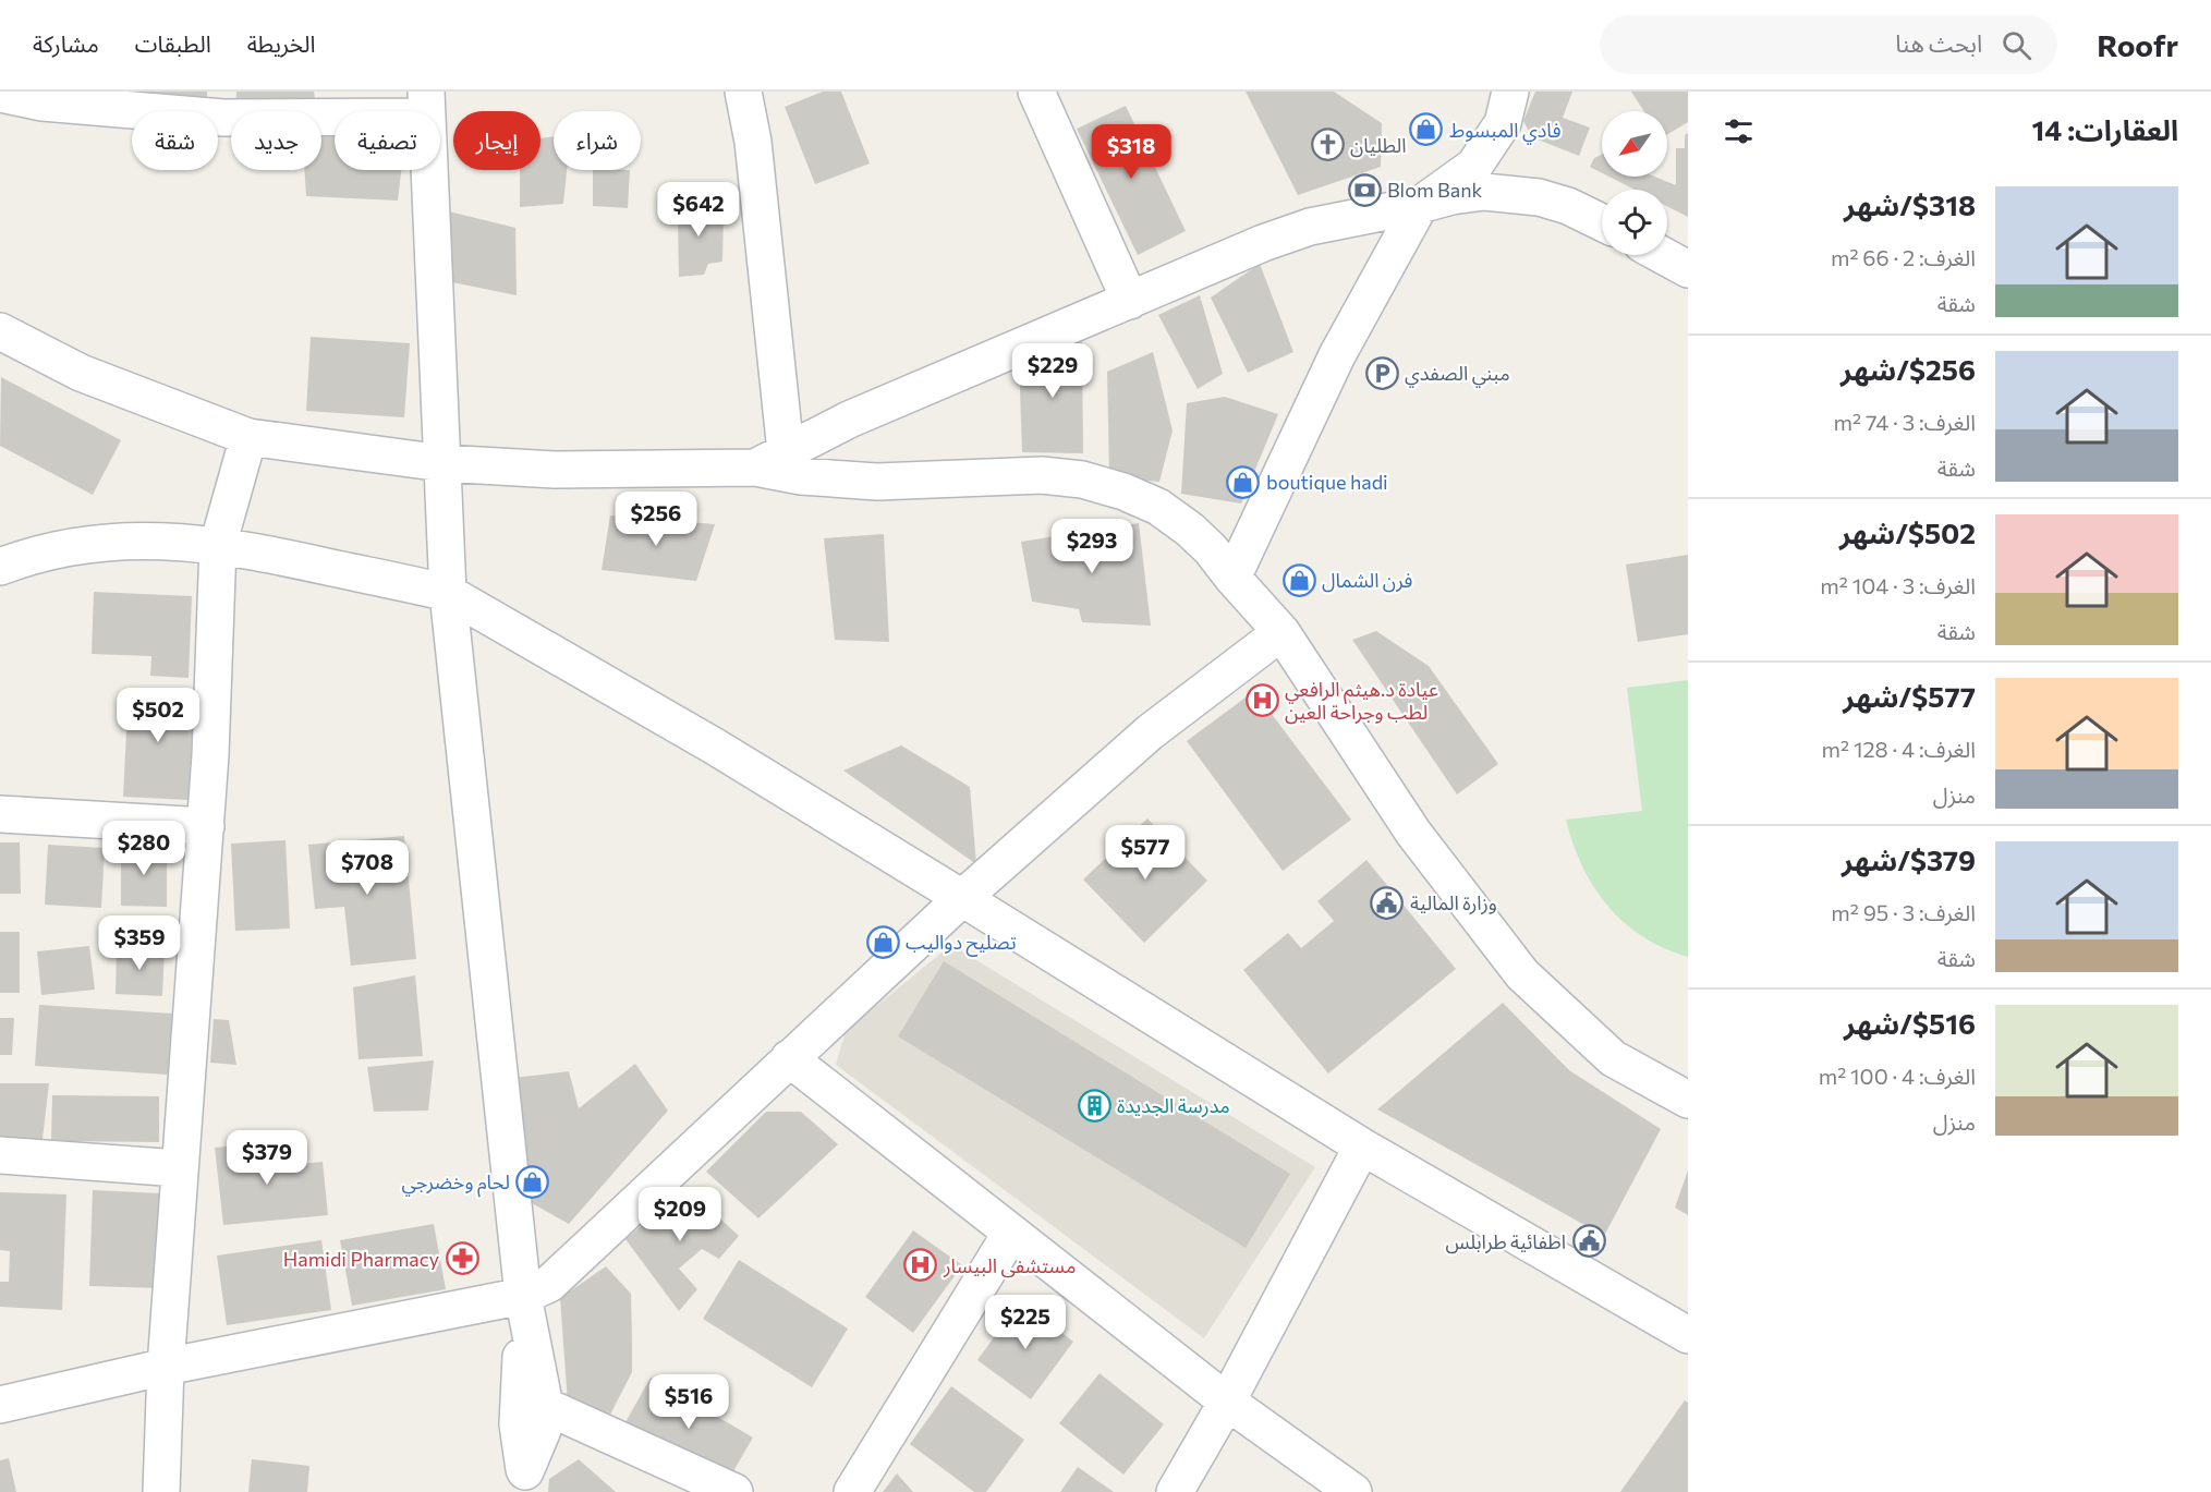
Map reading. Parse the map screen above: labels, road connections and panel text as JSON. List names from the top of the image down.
{
  "places": {
    "shop": [
      "فادي المبسوط",
      "boutique hadi",
      "فرن الشمال",
      "تصليح دواليب",
      "لحام وخضرجي"
    ],
    "church": ["الطليان"],
    "bank": ["Blom Bank"],
    "parking": ["مبني الصفدي"],
    "hospital": ["عيادة د.هيثم الرافعي لطب وجراحة العين", "مستشفی البيسار"],
    "public building": ["وزارة المالية", "اطفائية طرابلس"],
    "building": ["مدرسة الجديدة"],
    "pharmacy": ["Hamidi Pharmacy"]
  },
  "north": "bottom left",
  "page": {
    "header": "Roofr",
    "search": "ابحث هنا",
    "nav": ["الخريطة", "الطبقات", "مشاركة"],
    "heading": "العقارات: 14",
    "chip": [
      "شراء",
      "إيجار",
      "تصفية",
      "جديد",
      "شقة"
    ],
    "price": [
      "$318",
      "$642",
      "$229",
      "$256",
      "$293",
      "$502",
      "$280",
      "$577",
      "$708",
      "$359",
      "$379",
      "$209",
      "$225",
      "$516"
    ],
    "list": [
      {
        "name": "$318/شهر",
        "note": "الغرف: 2 · 66 m² · شقة"
      },
      {
        "name": "$256/شهر",
        "note": "الغرف: 3 · 74 m² · شقة"
      },
      {
        "name": "$502/شهر",
        "note": "الغرف: 3 · 104 m² · شقة"
      },
      {
        "name": "$577/شهر",
        "note": "الغرف: 4 · 128 m² · منزل"
      },
      {
        "name": "$379/شهر",
        "note": "الغرف: 3 · 95 m² · شقة"
      },
      {
        "name": "$516/شهر",
        "note": "الغرف: 4 · 100 m² · منزل"
      }
    ]
  }
}
